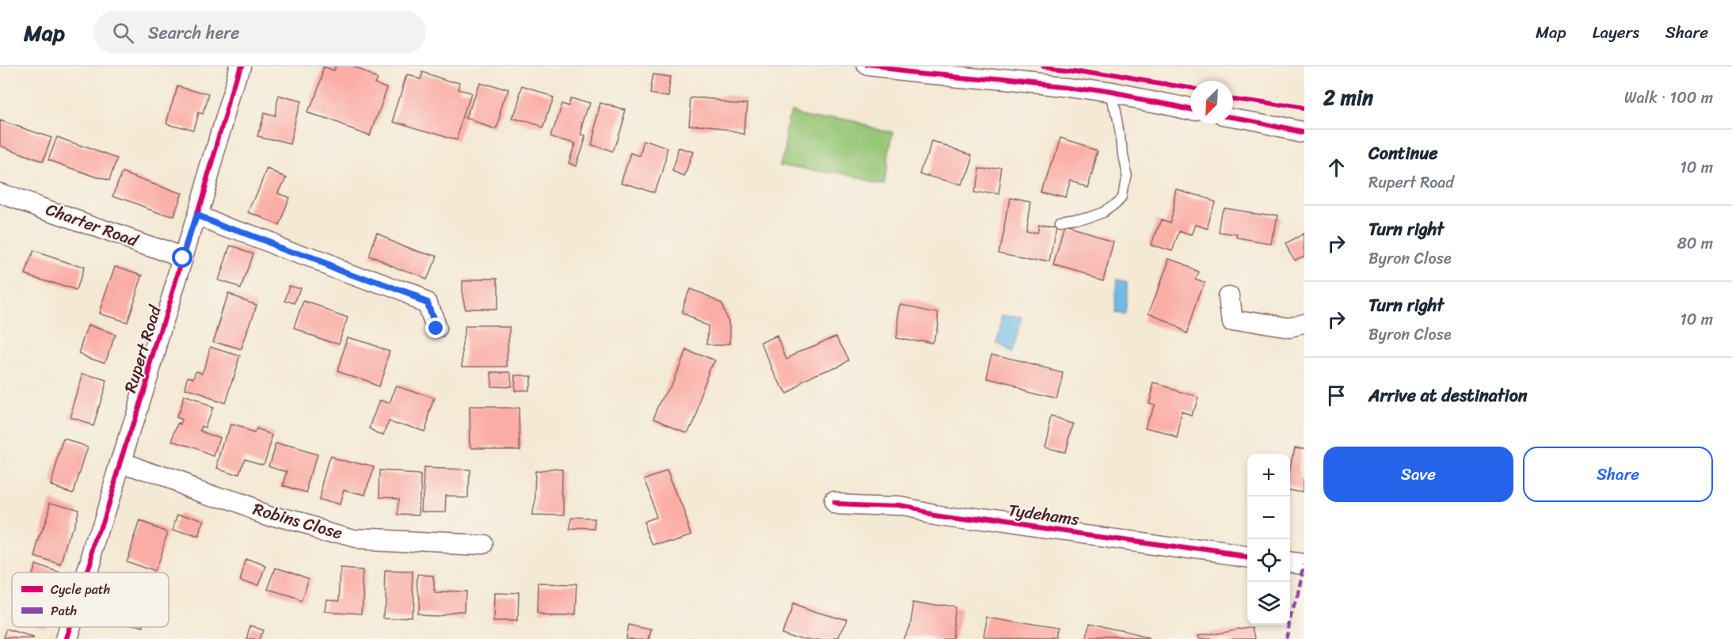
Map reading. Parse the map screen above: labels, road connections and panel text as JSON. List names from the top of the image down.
{
  "streets": {
    "street": [
      "Charter Road",
      "Rupert Road",
      "Tydehams",
      "Robins Close"
    ]
  },
  "crossings": [
    ["Charter Road", "Rupert Road"],
    ["Rupert Road", "Robins Close"]
  ],
  "legend": ["Cycle path", "Path"],
  "north": "bottom left",
  "page": {
    "header": "Map",
    "search": "Search here",
    "nav": ["Map", "Layers", "Share"],
    "heading": ["2 min", "Walk · 100 m"],
    "list": [
      ["Continue", "Rupert Road", "10 m"],
      ["Turn right", "Byron Close", "80 m"],
      ["Turn right", "Byron Close", "10 m"],
      "Arrive at destination"
    ],
    "buttons": ["Save", "Share"],
    "map_buttons": ["+", "−"]
  }
}
